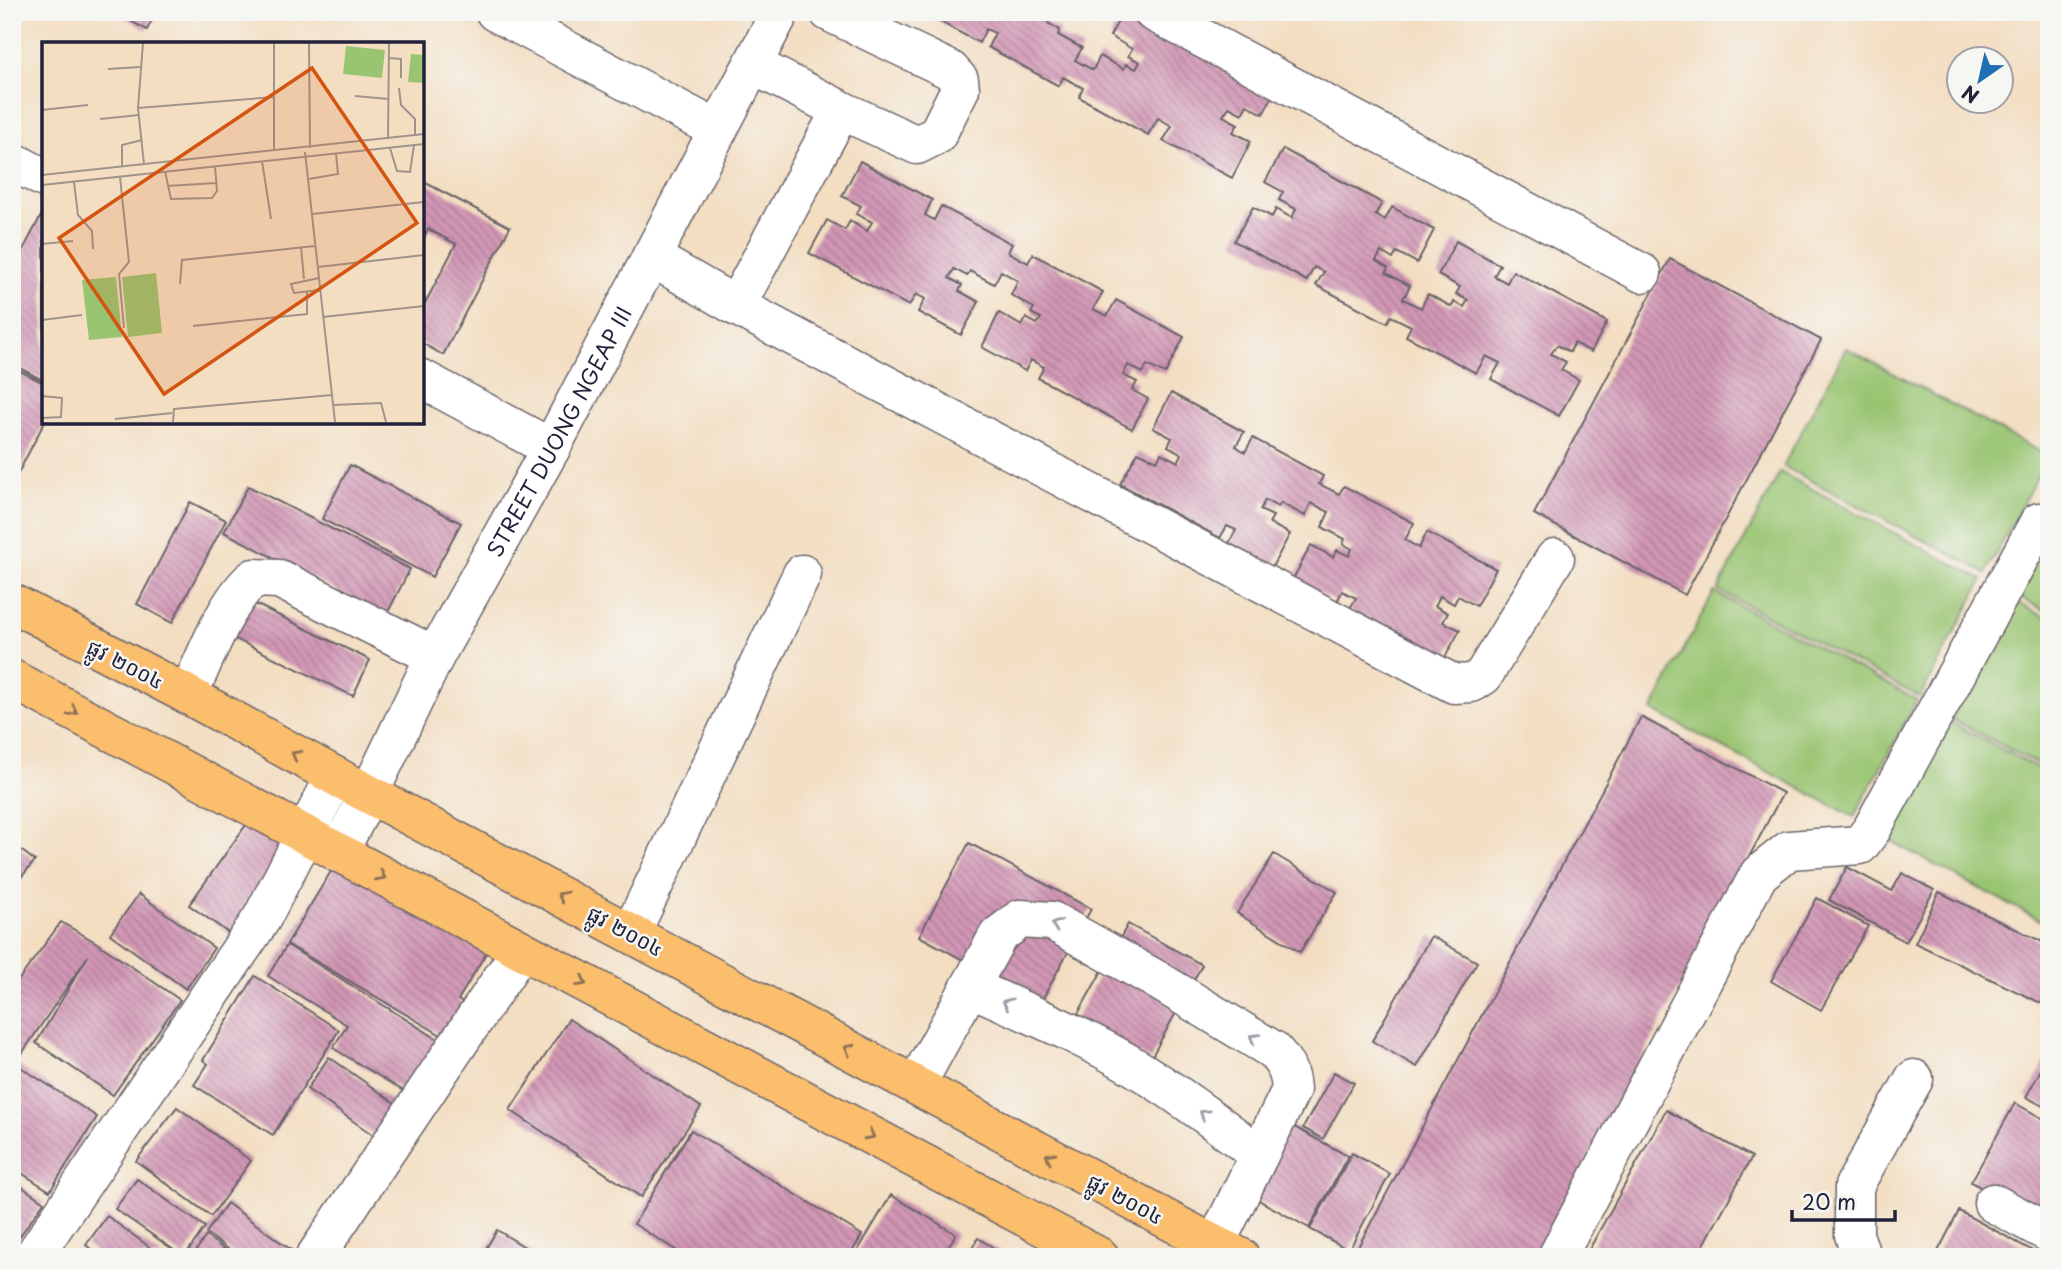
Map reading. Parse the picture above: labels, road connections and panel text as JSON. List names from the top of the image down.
{
  "streets": {
    "main road": ["ផ្លូវ ២០០៤"],
    "street": ["STREET DUONG NGEAP III"]
  },
  "crossings": [
    ["STREET DUONG NGEAP III", "ផ្លូវ ២០០៤"]
  ],
  "scale_bar": "20 m",
  "north": "bottom left"
}
